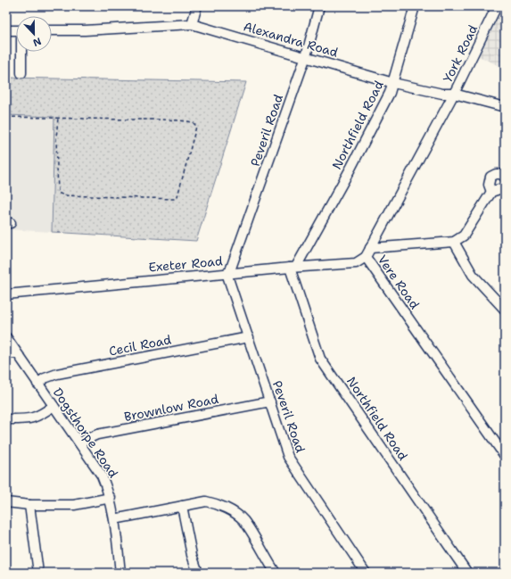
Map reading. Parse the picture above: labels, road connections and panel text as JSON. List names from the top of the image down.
{
  "streets": {
    "street": [
      "Alexandra Road",
      "York Road",
      "Northfield Road",
      "Peveril Road",
      "Exeter Road",
      "Vere Road",
      "Cecil Road",
      "Brownlow Road",
      "Dogsthorpe Road"
    ]
  },
  "crossings": [
    ["Alexandra Road", "York Road"],
    ["Alexandra Road", "Northfield Road"],
    ["Alexandra Road", "Peveril Road"],
    ["Alexandra Road", "Vere Road"],
    ["York Road", "Vere Road"],
    ["Northfield Road", "Exeter Road"],
    ["Peveril Road", "Exeter Road"],
    ["Peveril Road", "Cecil Road"],
    ["Peveril Road", "Brownlow Road"],
    ["Exeter Road", "Vere Road"],
    ["Cecil Road", "Dogsthorpe Road"],
    ["Brownlow Road", "Dogsthorpe Road"]
  ],
  "north": "bottom"
}
